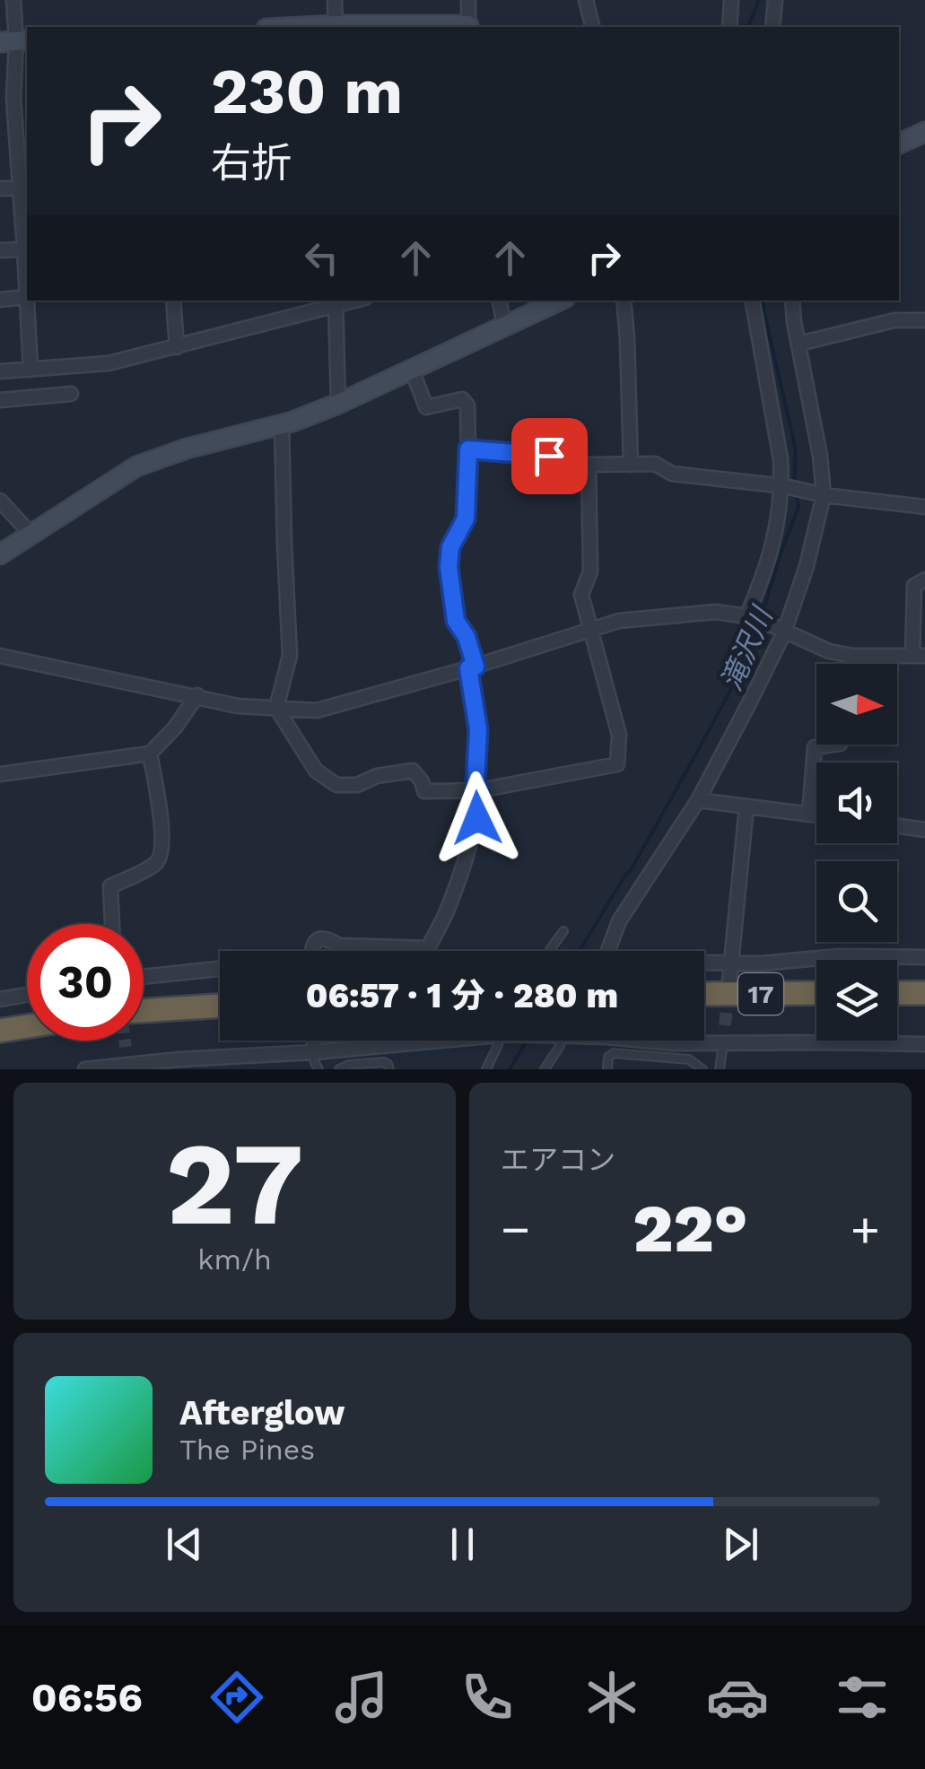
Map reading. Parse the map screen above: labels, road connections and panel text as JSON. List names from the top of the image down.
{
  "streets": {
    "highway": ["17"]
  },
  "water": ["滝沢川"],
  "north": "right",
  "page": {
    "turn": ["230 m", "右折"],
    "limit": "30",
    "trip": "06:57 · 1 分 · 280 m",
    "tile": [
      ["27", "km/h"],
      "エアコン"
    ],
    "heat": ["−", "22°", "+"],
    "song": ["Afterglow", "The Pines"],
    "tabs": "06:56"
  }
}
